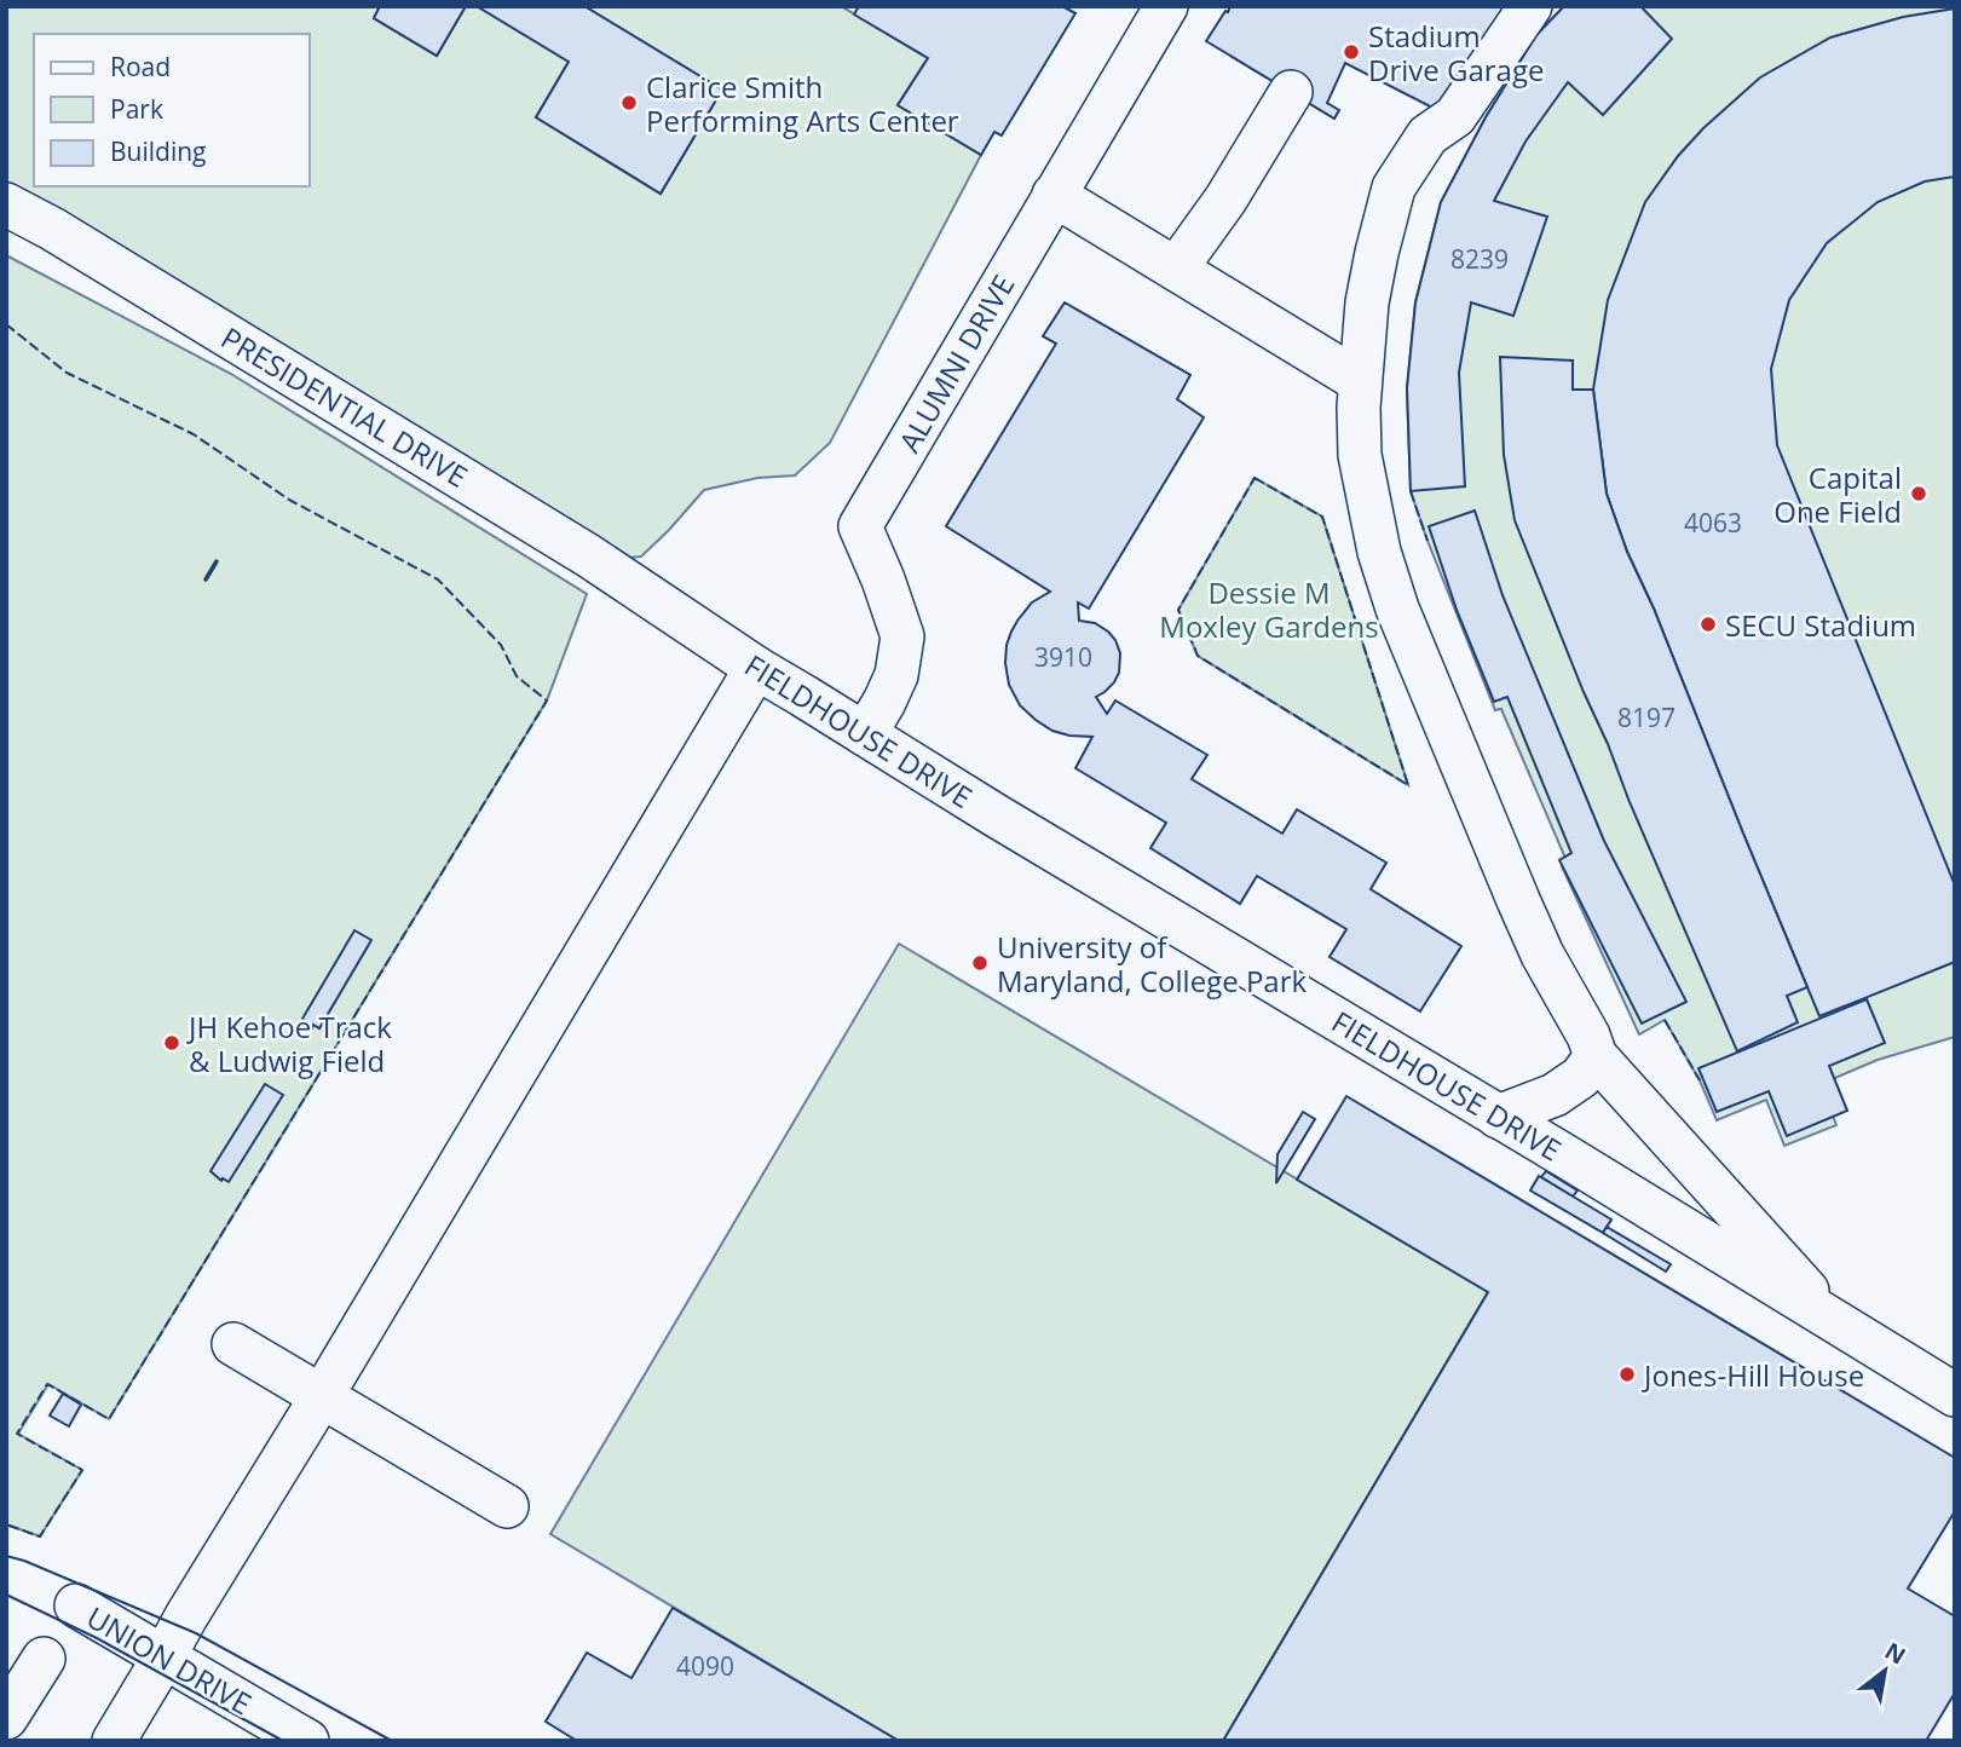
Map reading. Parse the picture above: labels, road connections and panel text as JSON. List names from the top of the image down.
{
  "streets": {
    "street": [
      "ALUMNI DRIVE",
      "PRESIDENTIAL DRIVE",
      "FIELDHOUSE DRIVE",
      "UNION DRIVE"
    ]
  },
  "crossings": [
    ["ALUMNI DRIVE", "FIELDHOUSE DRIVE"],
    ["PRESIDENTIAL DRIVE", "FIELDHOUSE DRIVE"]
  ],
  "parks": ["Dessie M Moxley Gardens"],
  "places": [
    "Stadium Drive Garage",
    "Clarice Smith Performing Arts Center",
    "Capital One Field",
    "SECU Stadium",
    "University of Maryland, College Park",
    "JH Kehoe Track & Ludwig Field",
    "Jones-Hill House"
  ],
  "house_numbers": [
    "8239",
    "4063",
    "3910",
    "8197",
    "4090"
  ],
  "legend": ["Road", "Park", "Building"],
  "north": "top right"
}
